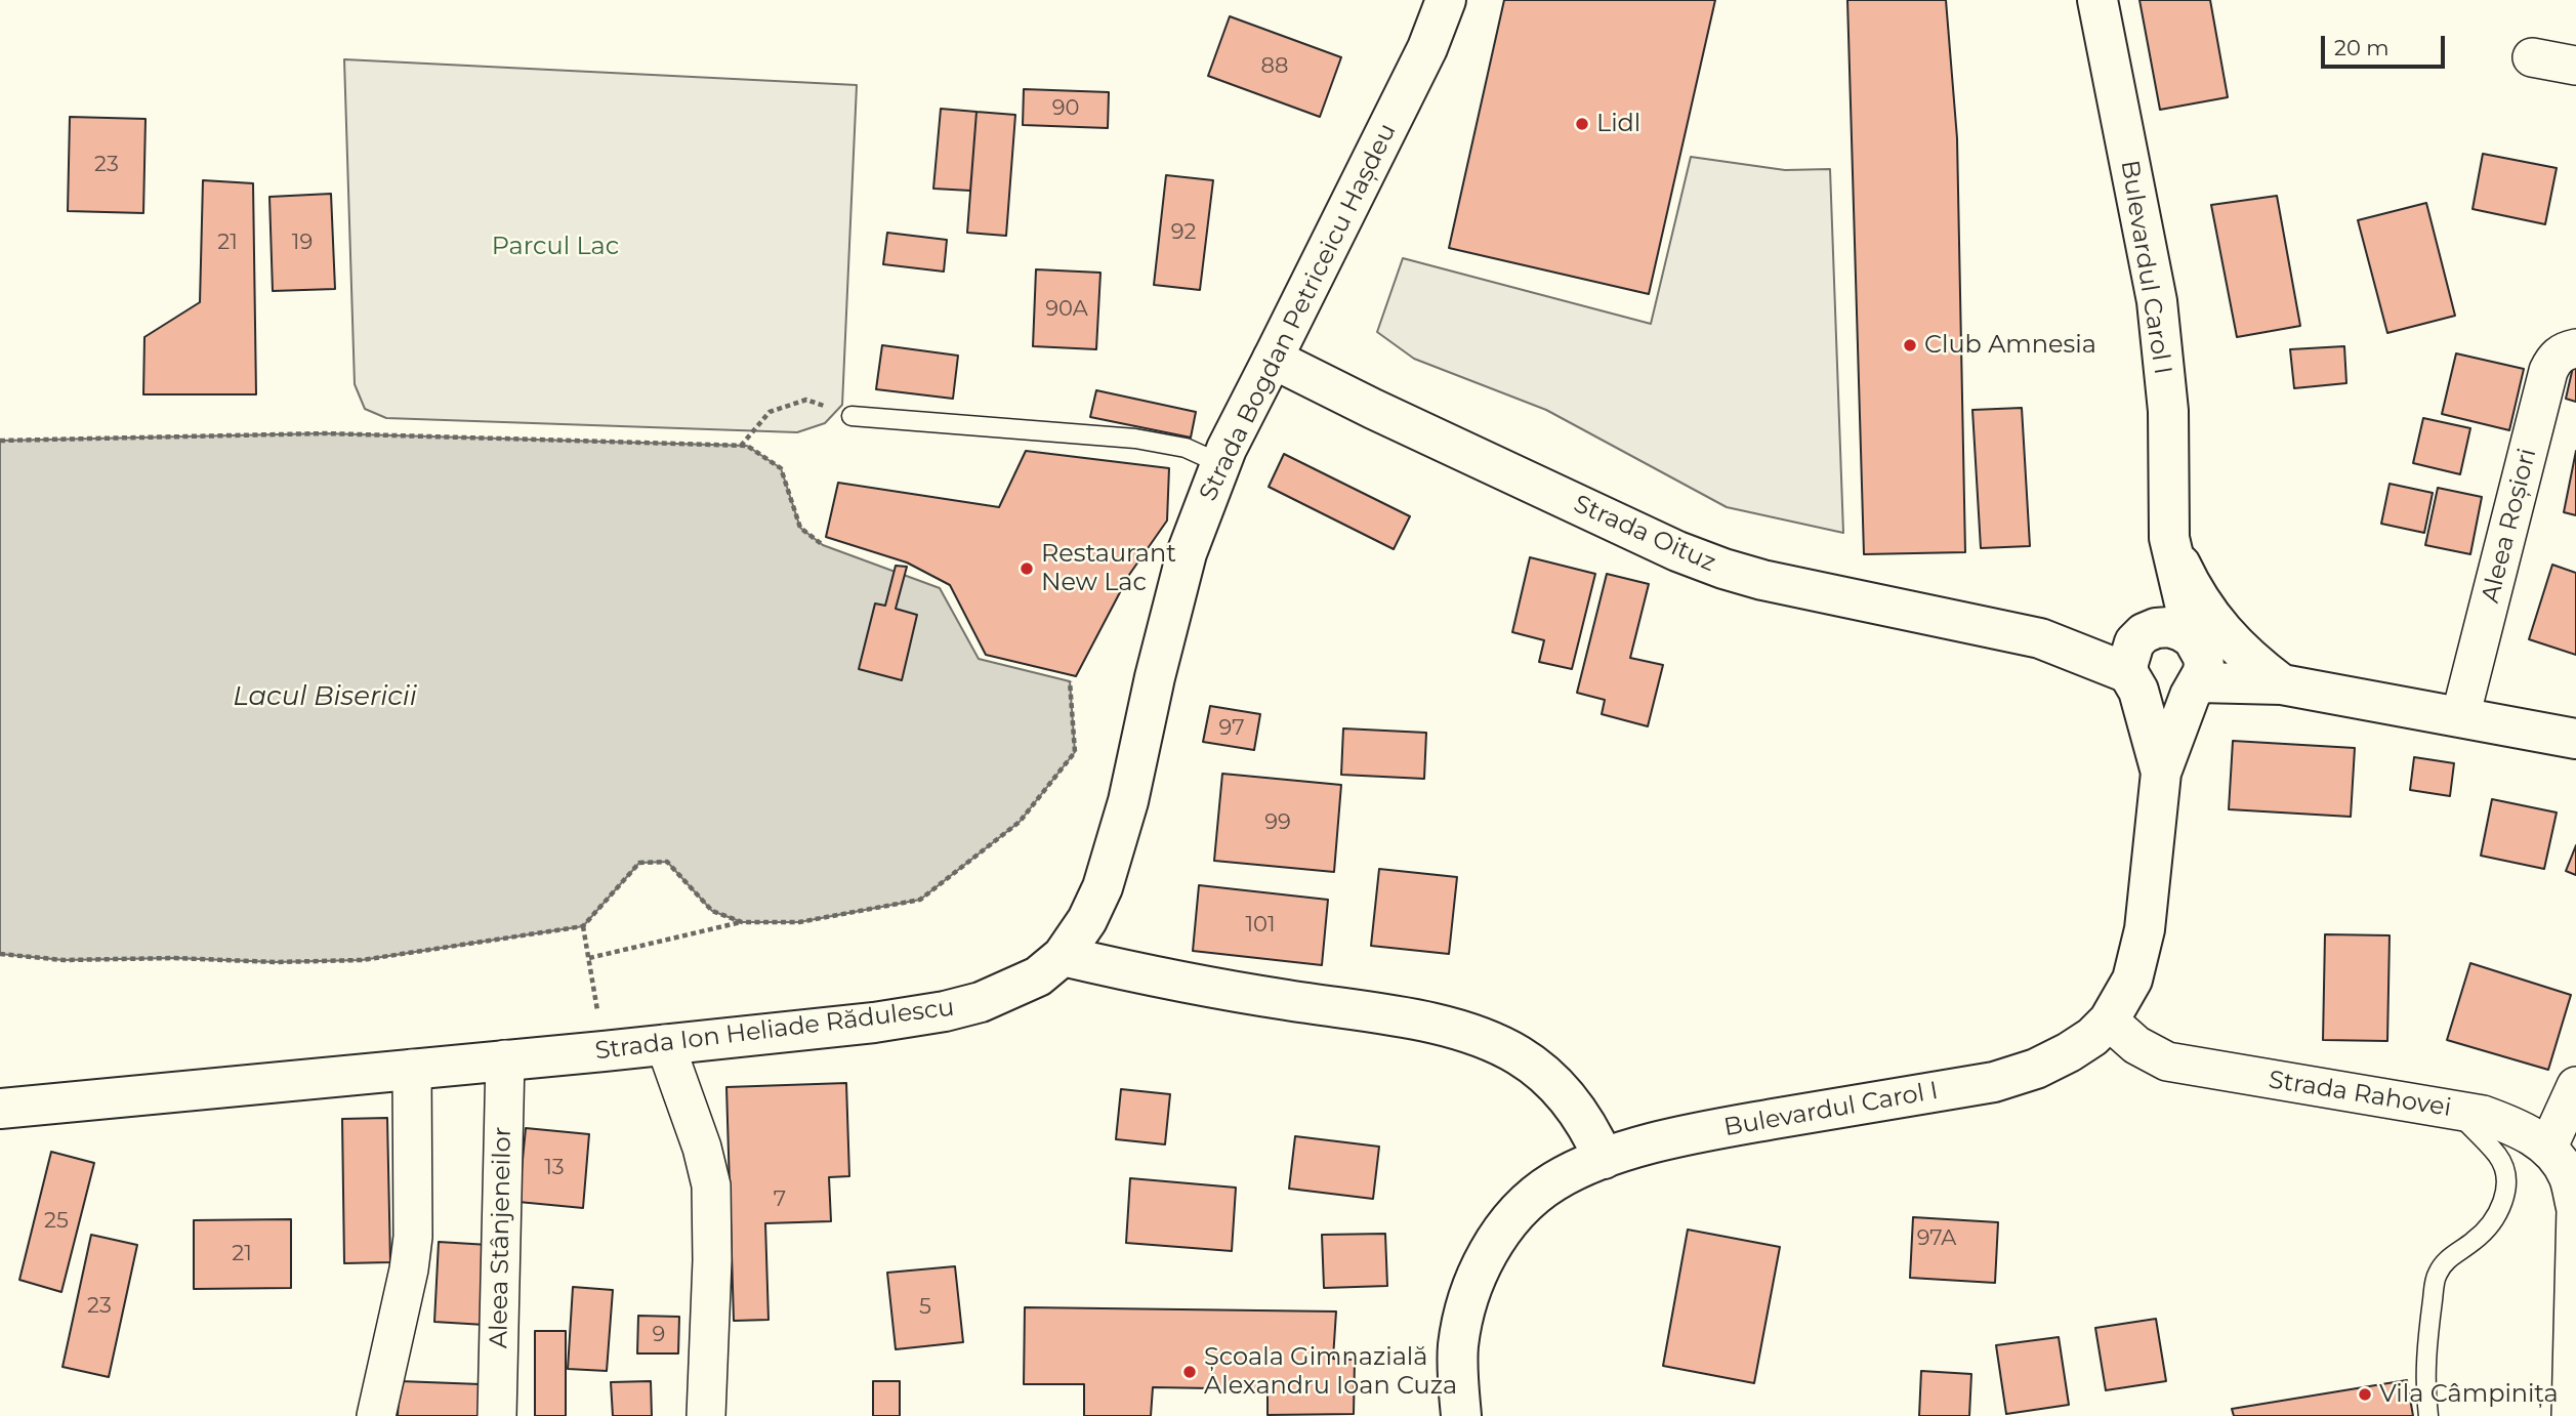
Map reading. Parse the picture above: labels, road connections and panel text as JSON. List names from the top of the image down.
{
  "streets": {
    "main road": [
      "Bulevardul Carol I",
      "Strada Bogdan Petriceicu Hașdeu",
      "Strada Oituz",
      "Strada Ion Heliade Rădulescu"
    ],
    "street": ["Aleea Roșiori", "Strada Rahovei", "Aleea Stânjeneilor"]
  },
  "crossings": [
    ["Bulevardul Carol I", "Strada Oituz"],
    ["Bulevardul Carol I", "Strada Rahovei"],
    ["Strada Bogdan Petriceicu Hașdeu", "Strada Oituz"],
    ["Strada Bogdan Petriceicu Hașdeu", "Strada Ion Heliade Rădulescu"],
    ["Strada Ion Heliade Rădulescu", "Aleea Stânjeneilor"]
  ],
  "water": ["Lacul Bisericii"],
  "parks": ["Parcul Lac"],
  "places": [
    "Lidl",
    "Club Amnesia",
    "Restaurant New Lac",
    "Școala Gimnazială Alexandru Ioan Cuza",
    "Vila Câmpinița"
  ],
  "house_numbers": [
    "88",
    "90",
    "23",
    "92",
    "21",
    "19",
    "90A",
    "97",
    "99",
    "101",
    "13",
    "7",
    "25",
    "97A",
    "21",
    "23",
    "5",
    "9"
  ],
  "scale_bar": "20 m"
}
